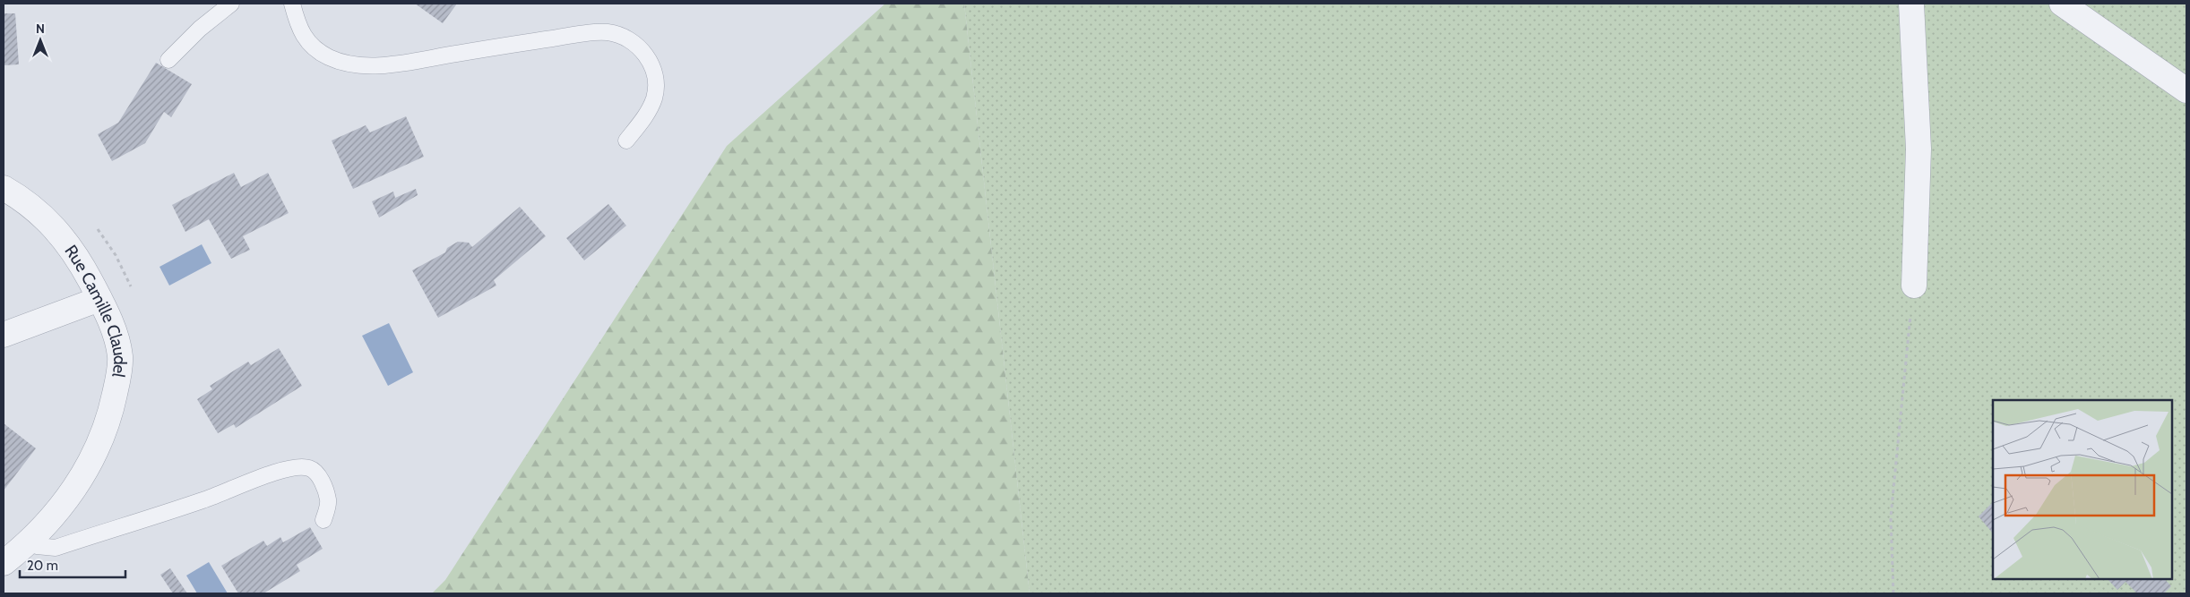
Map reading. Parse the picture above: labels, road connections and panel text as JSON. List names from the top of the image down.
{
  "streets": {
    "street": ["Rue Camille Claudel"]
  },
  "scale_bar": "20 m",
  "north": "top"
}
